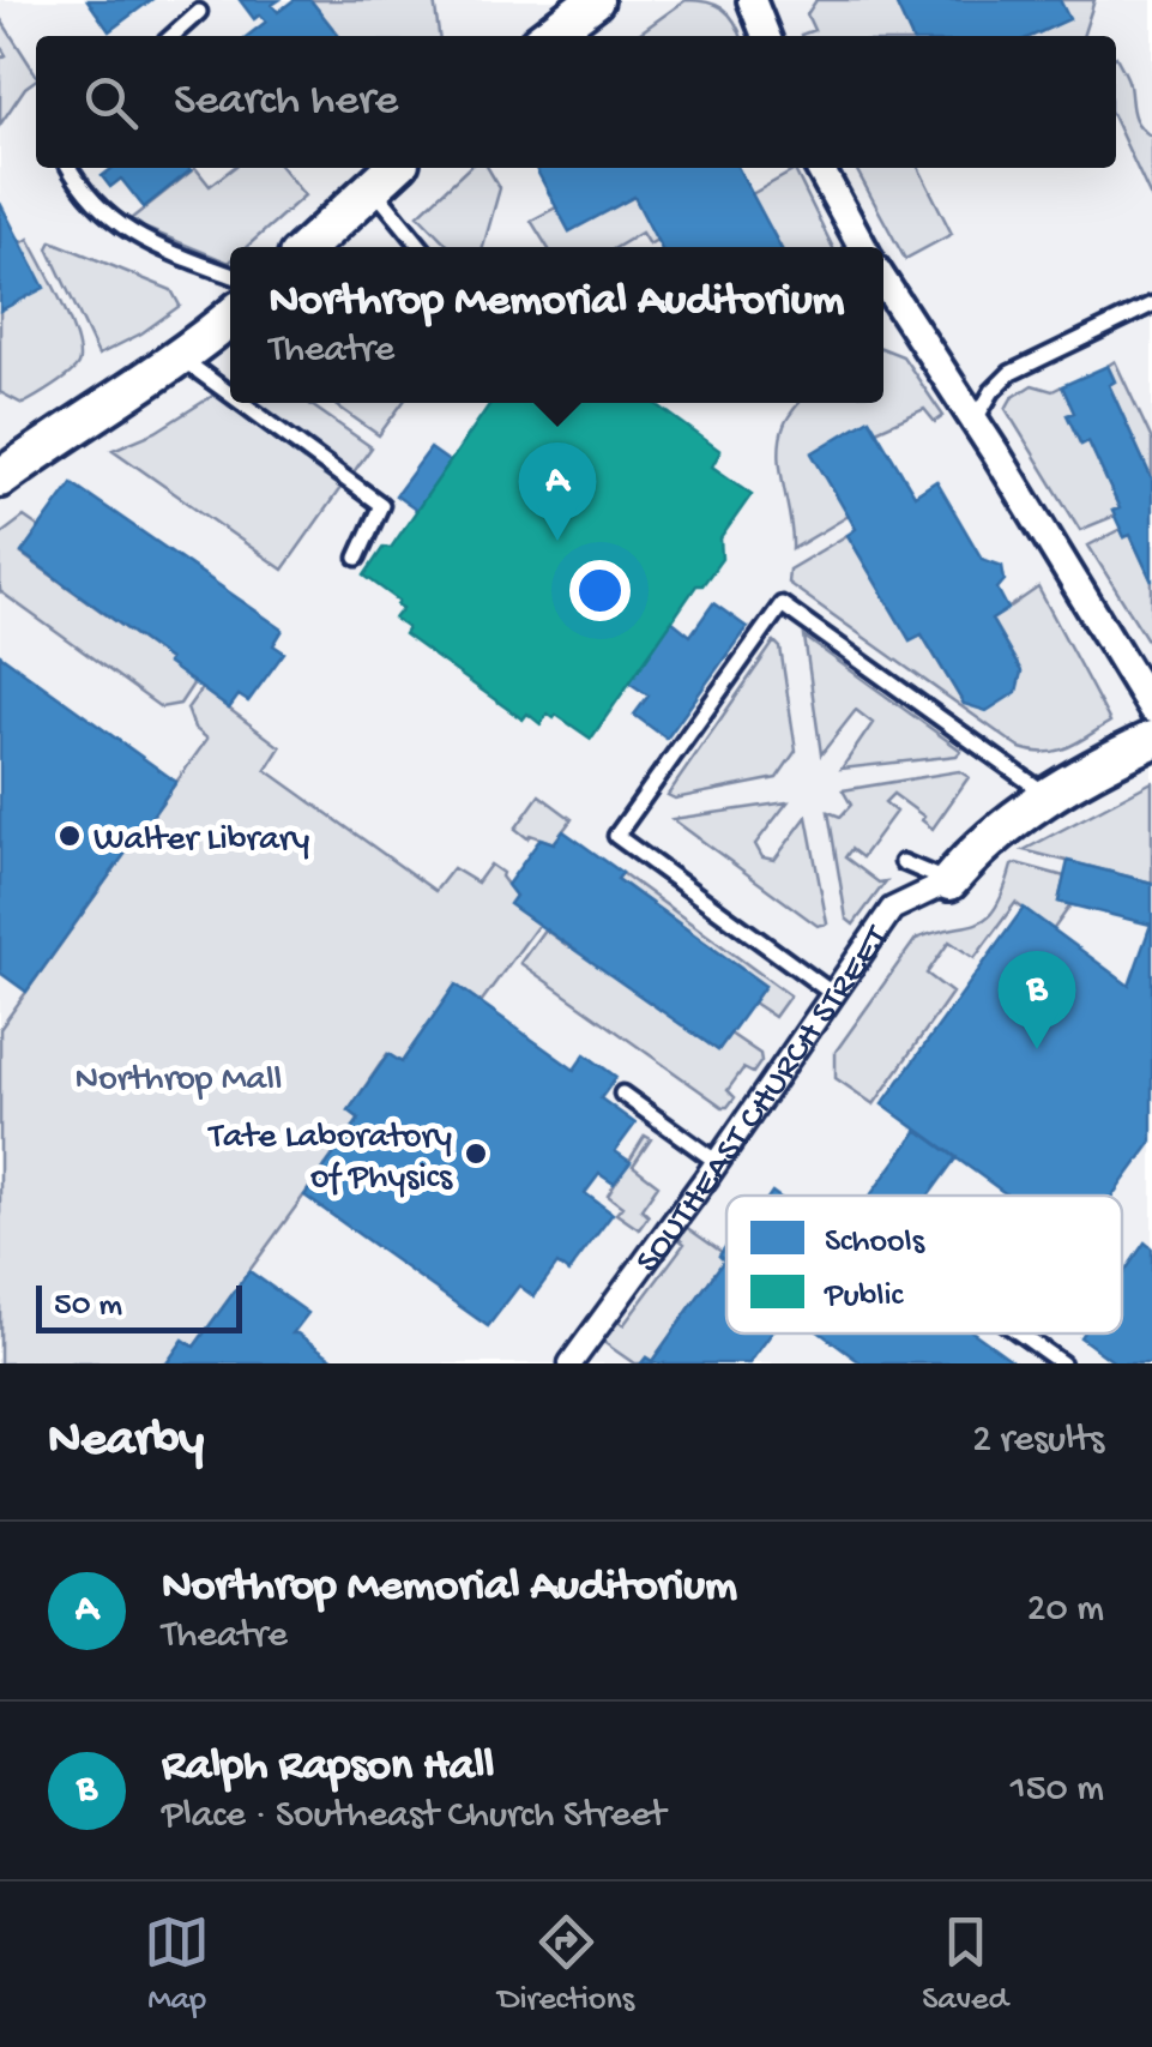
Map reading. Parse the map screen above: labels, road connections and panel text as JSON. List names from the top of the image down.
{
  "streets": {
    "street": ["SOUTHEAST CHURCH STREET"]
  },
  "parks": ["Northrop Mall"],
  "places": ["Walter Library", "Tate Laboratory of Physics"],
  "legend": ["Schools", "Public"],
  "scale_bar": "50 m",
  "page": {
    "search": "Search here",
    "popup": ["Northrop Memorial Auditorium", "Theatre"],
    "pins": ["A", "B"],
    "scale": "50 m",
    "heading": ["Nearby", "2 results"],
    "list": [
      {
        "mark": "A",
        "name": "Northrop Memorial Auditorium",
        "note": "Theatre",
        "value": "20 m"
      },
      {
        "mark": "B",
        "name": "Ralph Rapson Hall",
        "note": "Place · Southeast Church Street",
        "value": "150 m"
      }
    ],
    "nav": ["Map", "Directions", "Saved"]
  }
}
